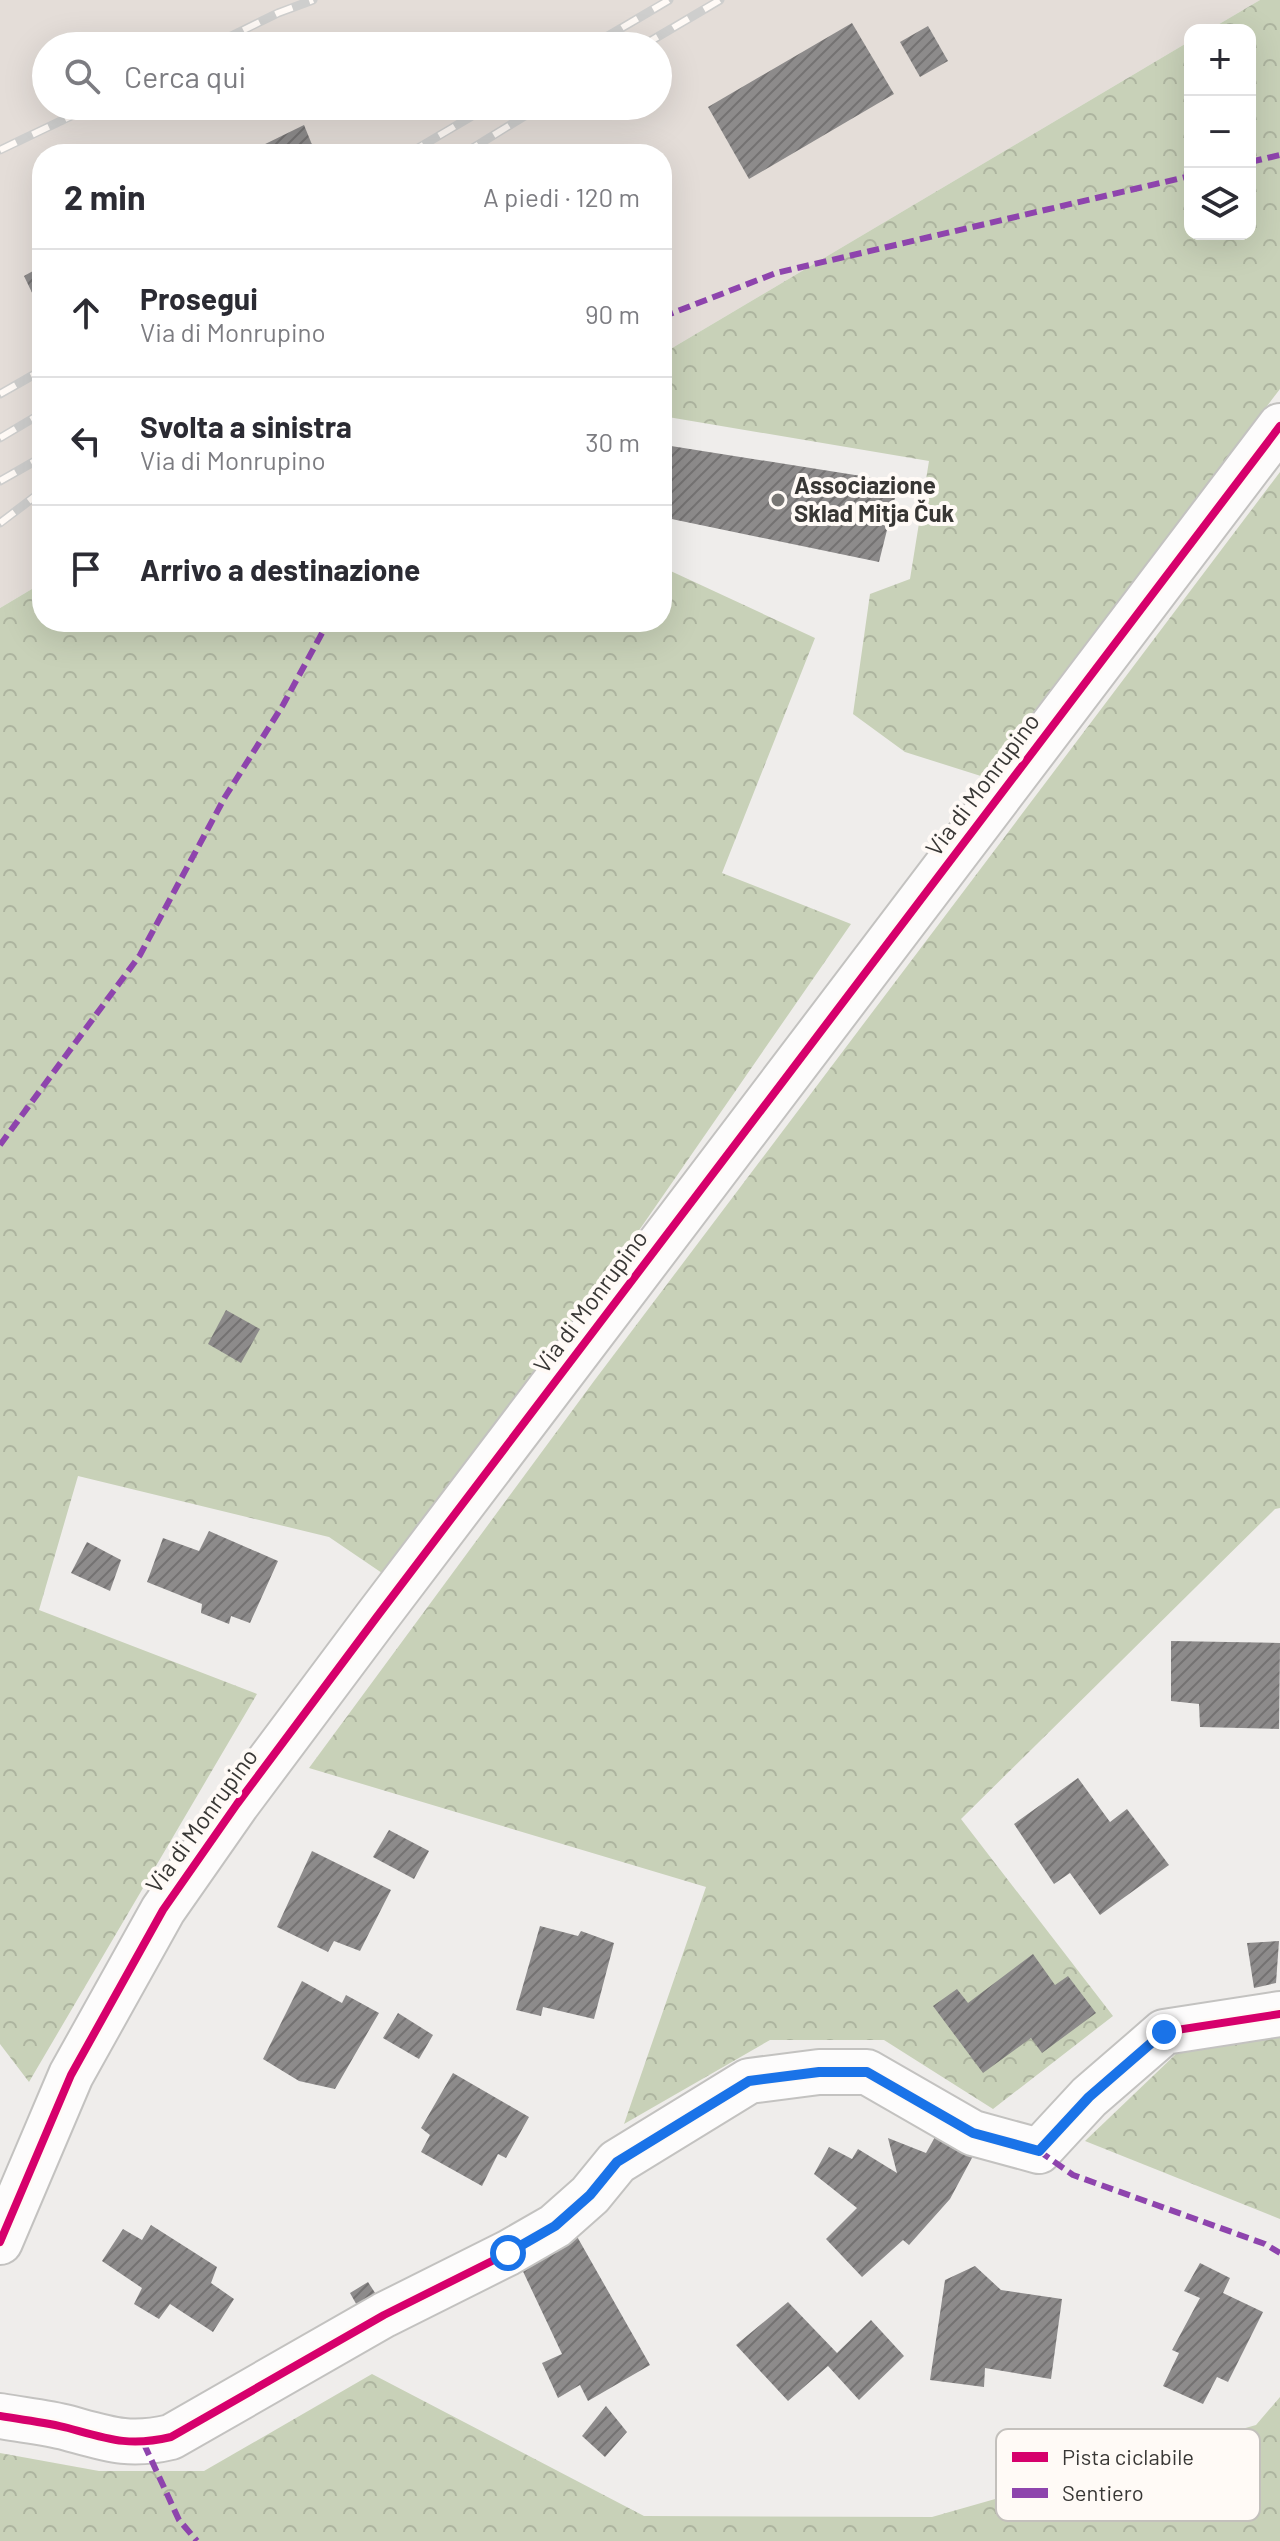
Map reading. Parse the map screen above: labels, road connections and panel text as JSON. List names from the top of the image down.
{
  "streets": {
    "main road": ["Via di Monrupino"]
  },
  "places": ["Associazione Sklad Mitja Čuk"],
  "legend": ["Pista ciclabile", "Sentiero"],
  "page": {
    "map_buttons": ["+", "−"],
    "search": "Cerca qui",
    "heading": ["2 min", "A piedi · 120 m"],
    "list": [
      ["Prosegui", "Via di Monrupino", "90 m"],
      ["Svolta a sinistra", "Via di Monrupino", "30 m"],
      "Arrivo a destinazione"
    ]
  }
}
